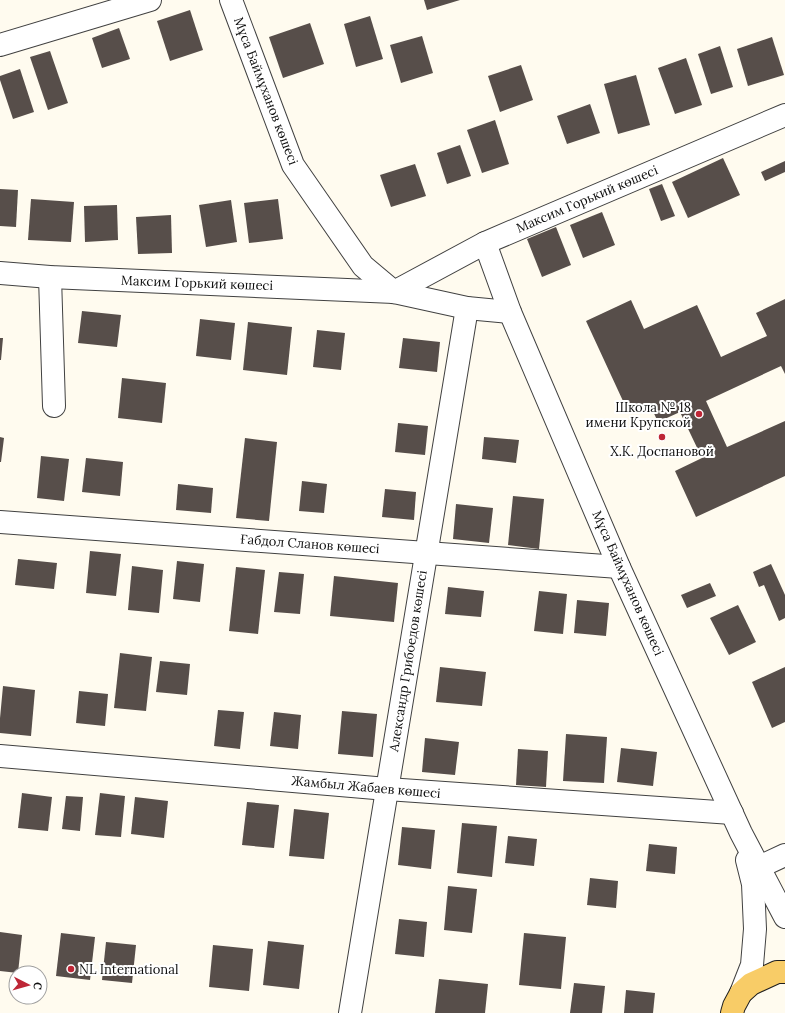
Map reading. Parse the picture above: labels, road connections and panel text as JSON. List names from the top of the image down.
{
  "streets": {
    "street": [
      "Мұса Баймұханов көшесі",
      "Максим Горький көшесі",
      "Ғабдол Сланов көшесі",
      "Александр Грибоедов көшесі",
      "Жамбыл Жабаев көшесі"
    ]
  },
  "crossings": [
    ["Мұса Баймұханов көшесі", "Максим Горький көшесі"],
    ["Мұса Баймұханов көшесі", "Ғабдол Сланов көшесі"],
    ["Мұса Баймұханов көшесі", "Жамбыл Жабаев көшесі"],
    ["Максим Горький көшесі", "Александр Грибоедов көшесі"],
    ["Ғабдол Сланов көшесі", "Александр Грибоедов көшесі"],
    ["Александр Грибоедов көшесі", "Жамбыл Жабаев көшесі"]
  ],
  "places": ["Школа № 18 имени Крупской", "Х.К. Доспановой", "NL International"],
  "north": "right"
}
